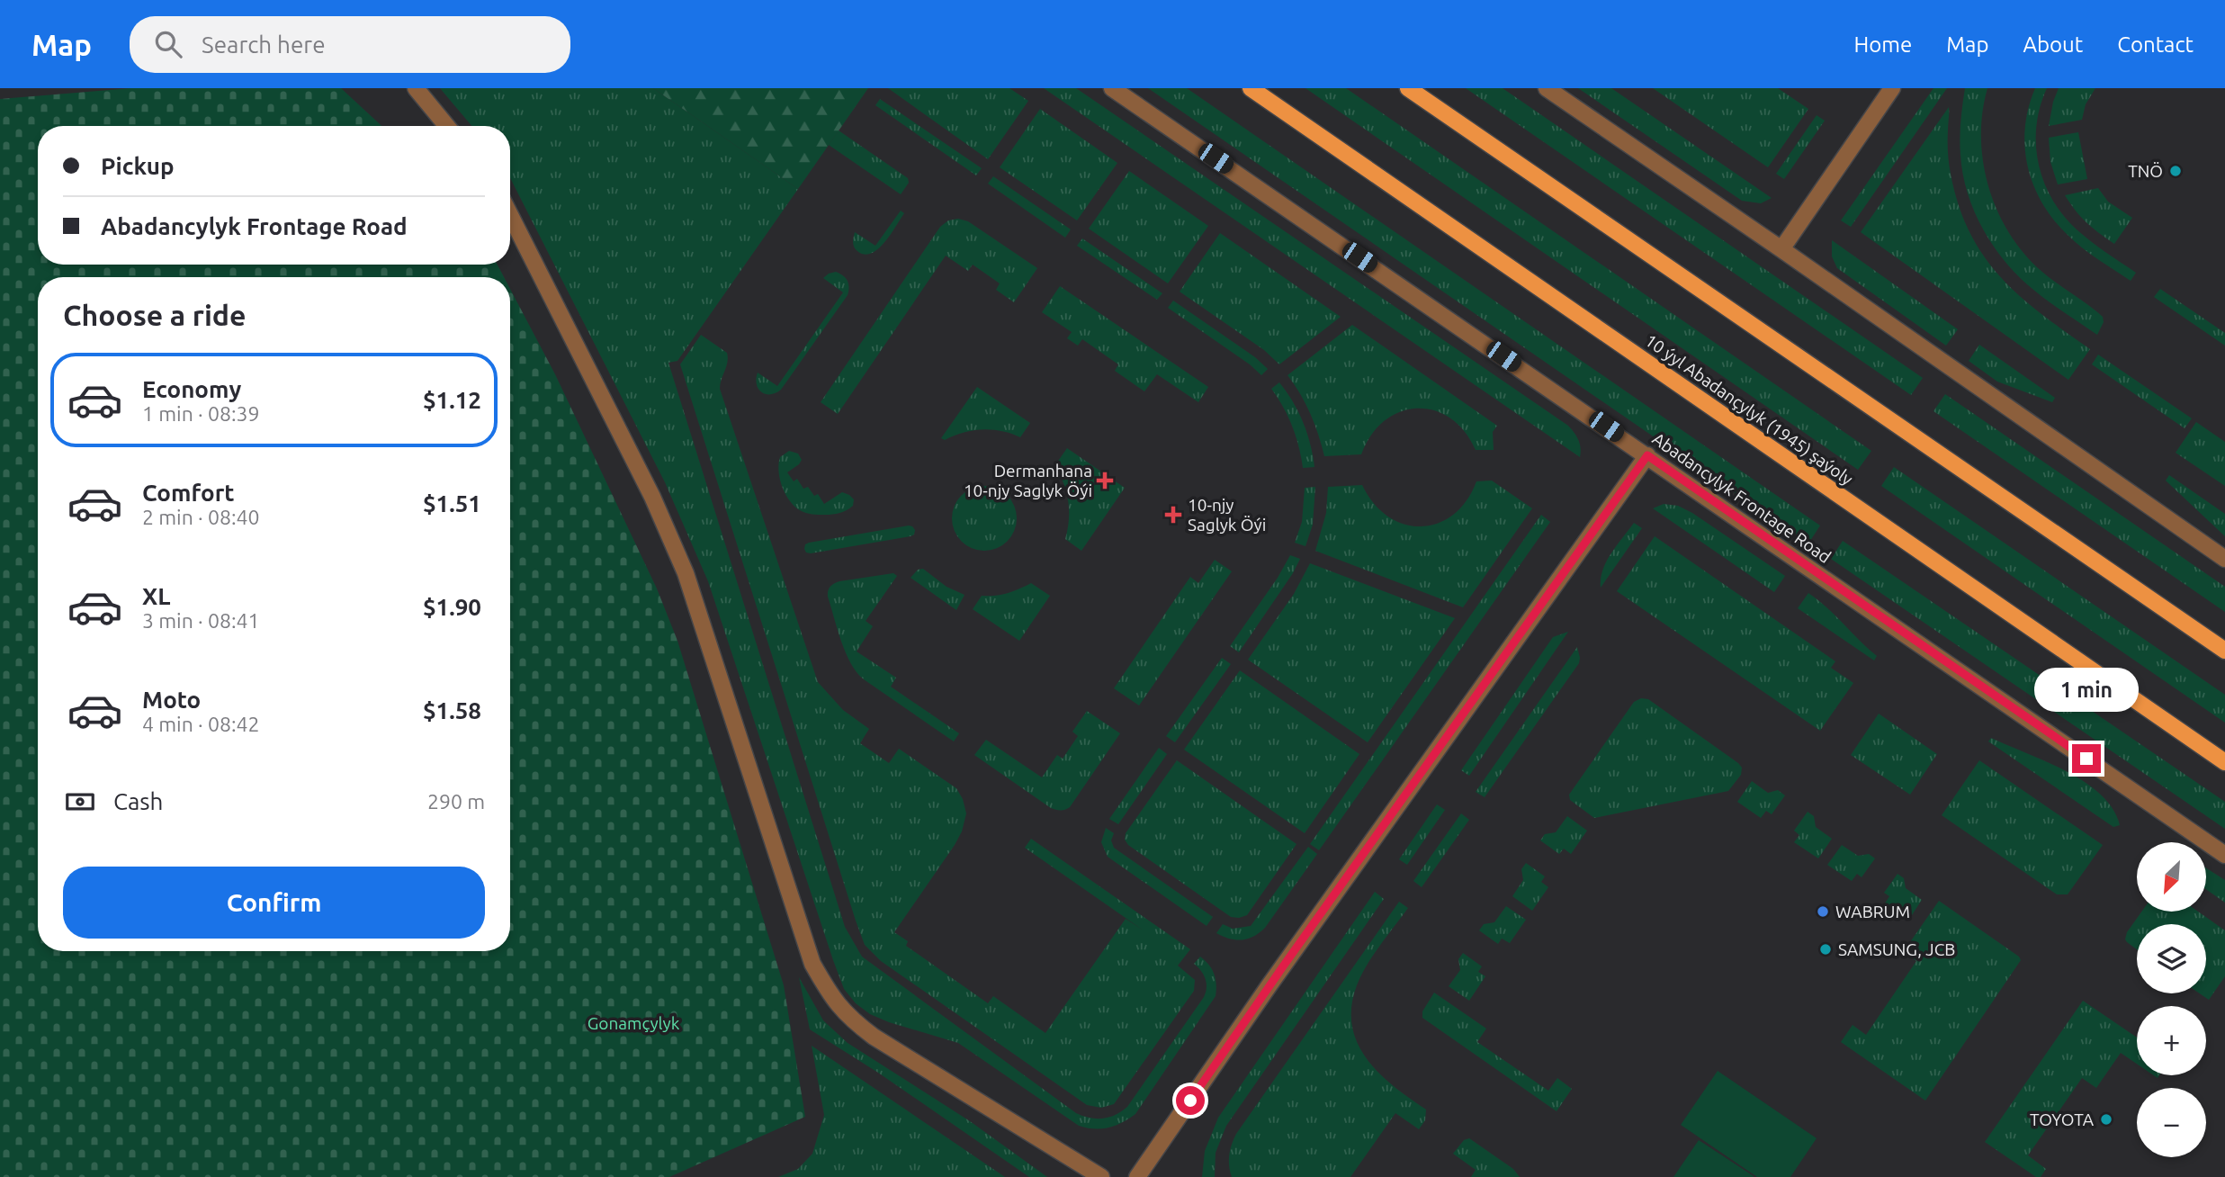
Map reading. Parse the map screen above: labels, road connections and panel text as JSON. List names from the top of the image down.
{
  "streets": {
    "main road": ["10 ýyl Abadançylyk (1945) şaýoly"],
    "street": ["Abadancylyk Frontage Road"]
  },
  "parks": ["Gonamçylyk"],
  "places": {
    "other": [
      "TNÖ",
      "WABRUM",
      "SAMSUNG, JCB",
      "TOYOTA"
    ],
    "health": ["Dermanhana 10-njy Saglyk Öýi", "10-njy Saglyk Öýi"]
  },
  "north": "bottom left",
  "page": {
    "header": "Map",
    "search": "Search here",
    "nav": [
      "Home",
      "Map",
      "About",
      "Contact"
    ],
    "banner": ["Pickup", "Abadancylyk Frontage Road"],
    "heading": "Choose a ride",
    "list": [
      {
        "name": "Economy",
        "note": "1 min · 08:39",
        "value": "$1.12"
      },
      {
        "name": "Comfort",
        "note": "2 min · 08:40",
        "value": "$1.51"
      },
      {
        "name": "XL",
        "note": "3 min · 08:41",
        "value": "$1.90"
      },
      {
        "name": "Moto",
        "note": "4 min · 08:42",
        "value": "$1.58"
      }
    ],
    "bubble": "1 min",
    "pay": ["Cash", "290 m"],
    "map_buttons": ["+", "−"],
    "buttons": "Confirm"
  }
}
